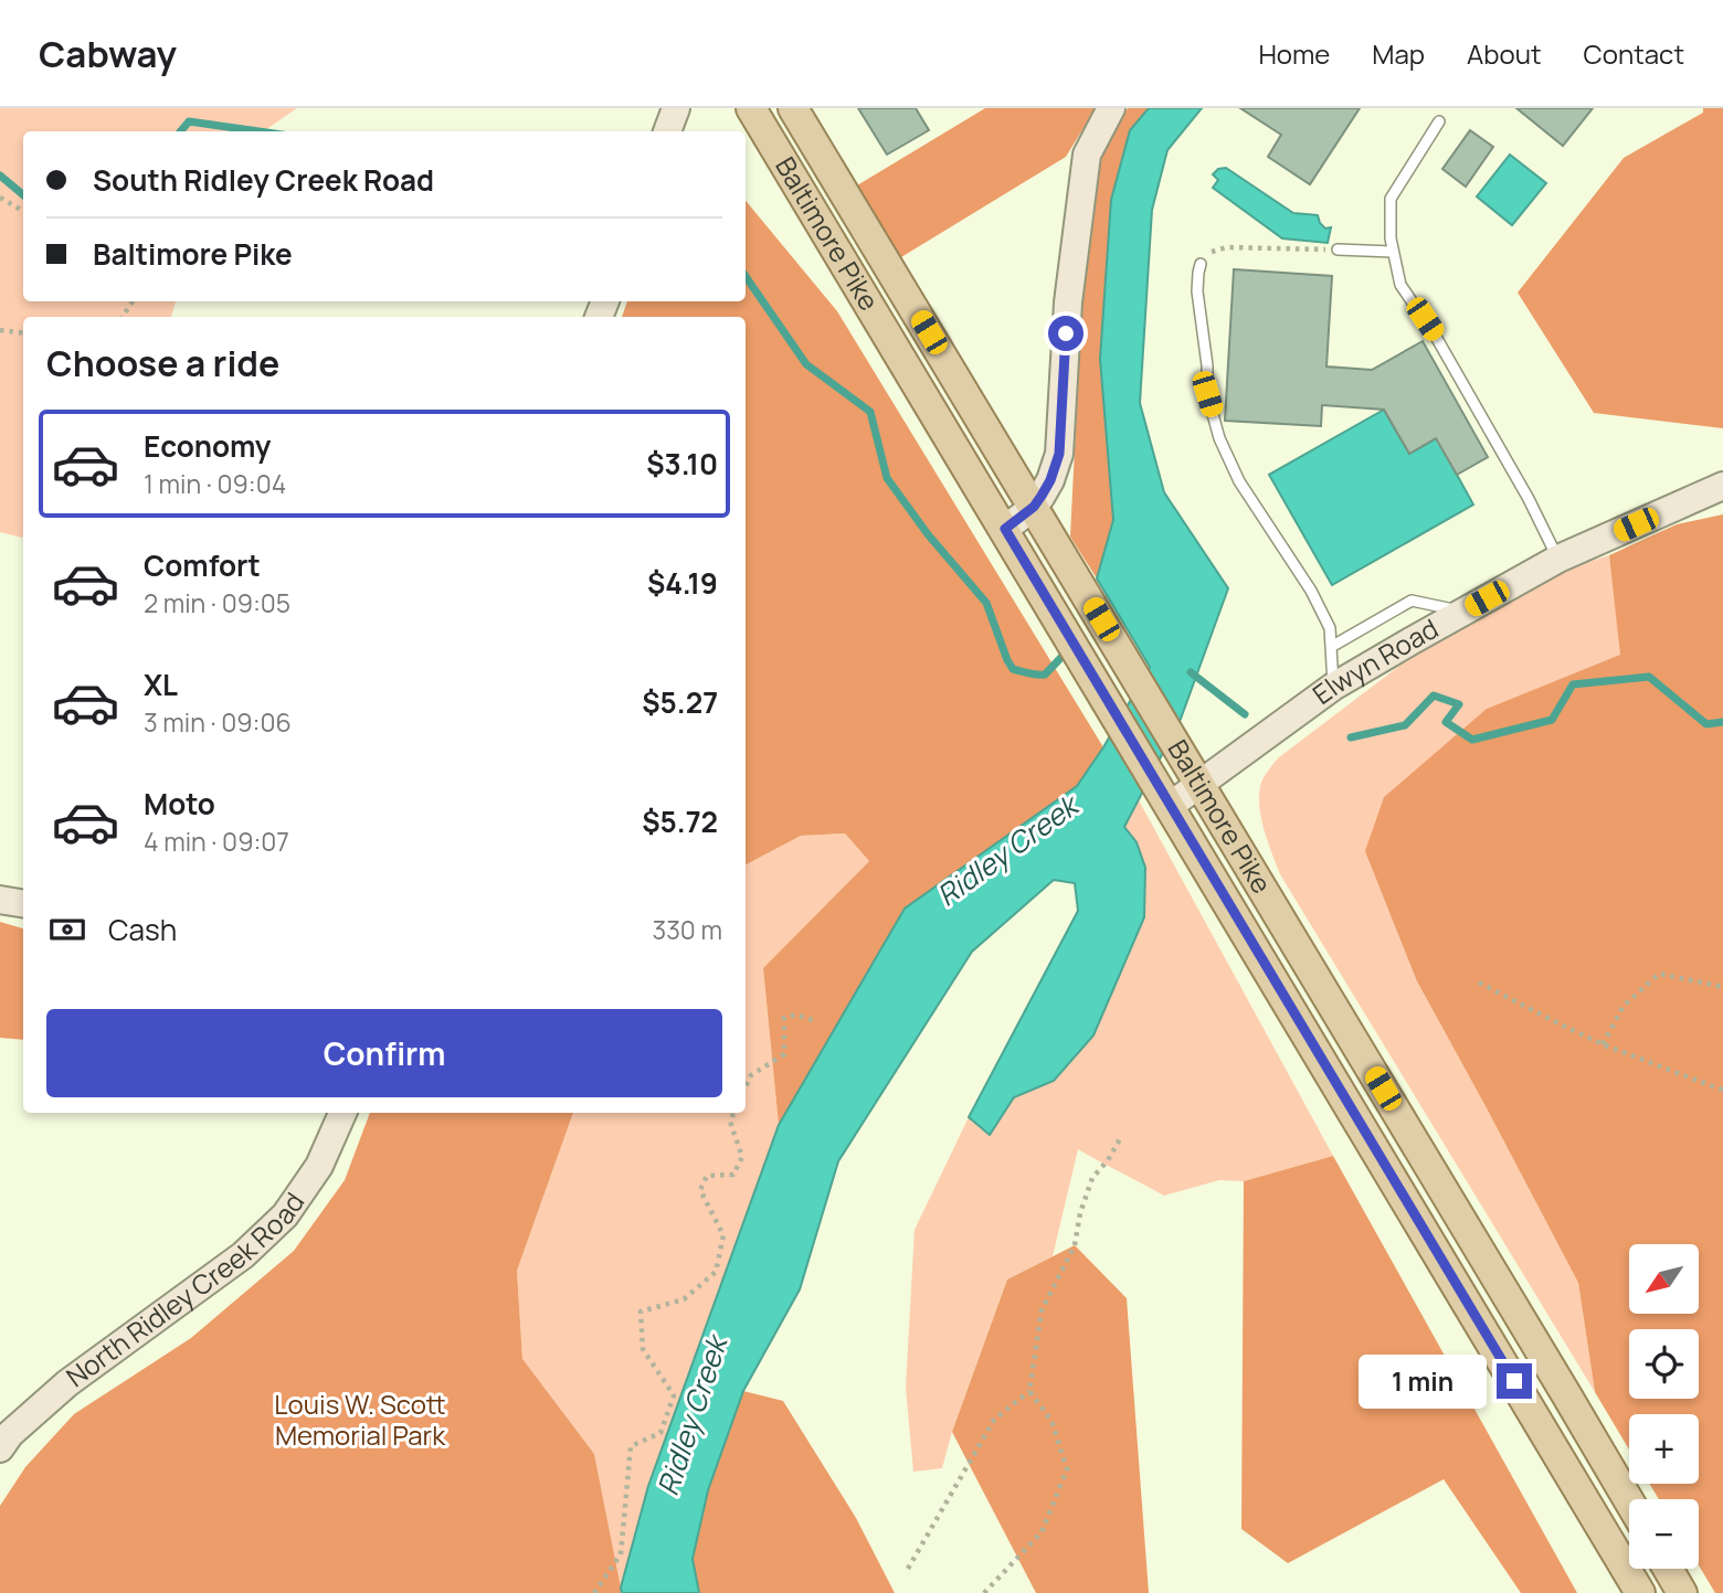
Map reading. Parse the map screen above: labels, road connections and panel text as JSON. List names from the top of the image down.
{
  "streets": {
    "main road": ["Baltimore Pike"],
    "street": ["Elwyn Road", "North Ridley Creek Road"]
  },
  "crossings": [
    ["Baltimore Pike", "Elwyn Road"]
  ],
  "water": ["Ridley Creek"],
  "parks": ["Louis W. Scott Memorial Park"],
  "north": "bottom left",
  "page": {
    "header": "Cabway",
    "nav": [
      "Home",
      "Map",
      "About",
      "Contact"
    ],
    "banner": ["South Ridley Creek Road", "Baltimore Pike"],
    "heading": "Choose a ride",
    "list": [
      {
        "name": "Economy",
        "note": "1 min · 09:04",
        "value": "$3.10"
      },
      {
        "name": "Comfort",
        "note": "2 min · 09:05",
        "value": "$4.19"
      },
      {
        "name": "XL",
        "note": "3 min · 09:06",
        "value": "$5.27"
      },
      {
        "name": "Moto",
        "note": "4 min · 09:07",
        "value": "$5.72"
      }
    ],
    "pay": ["Cash", "330 m"],
    "buttons": "Confirm",
    "map_buttons": ["+", "−"],
    "bubble": "1 min"
  }
}
